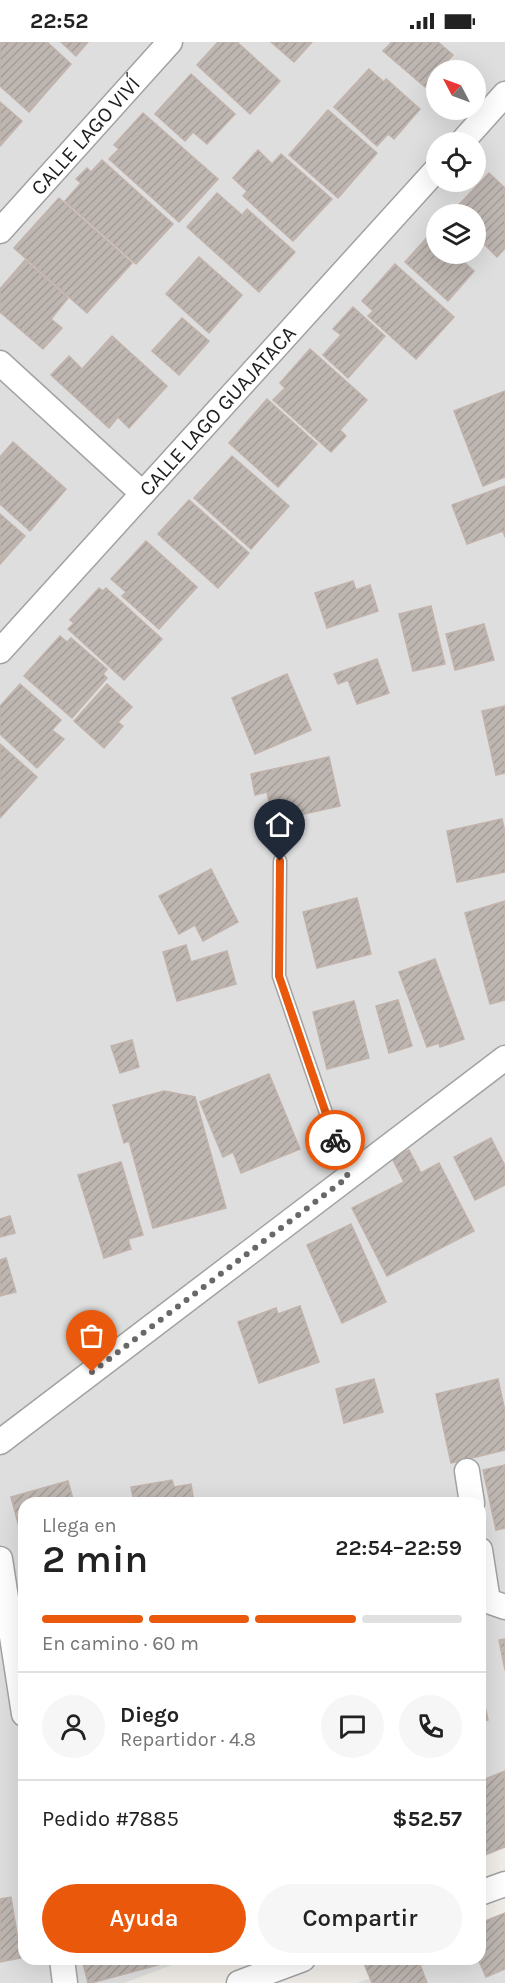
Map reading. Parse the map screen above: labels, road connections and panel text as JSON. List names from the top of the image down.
{
  "streets": {
    "street": ["CALLE LAGO VIVÍ", "CALLE LAGO GUAJATACA"]
  },
  "north": "top left",
  "page": {
    "status": "22:52",
    "heading": ["2 min", "Llega en", "22:54–22:59"],
    "panel": [
      "Diego",
      "Repartidor · 4.8",
      "Pedido #7885",
      "$52.57"
    ],
    "bar": "En camino · 60 m",
    "buttons": ["Ayuda", "Compartir"]
  }
}
